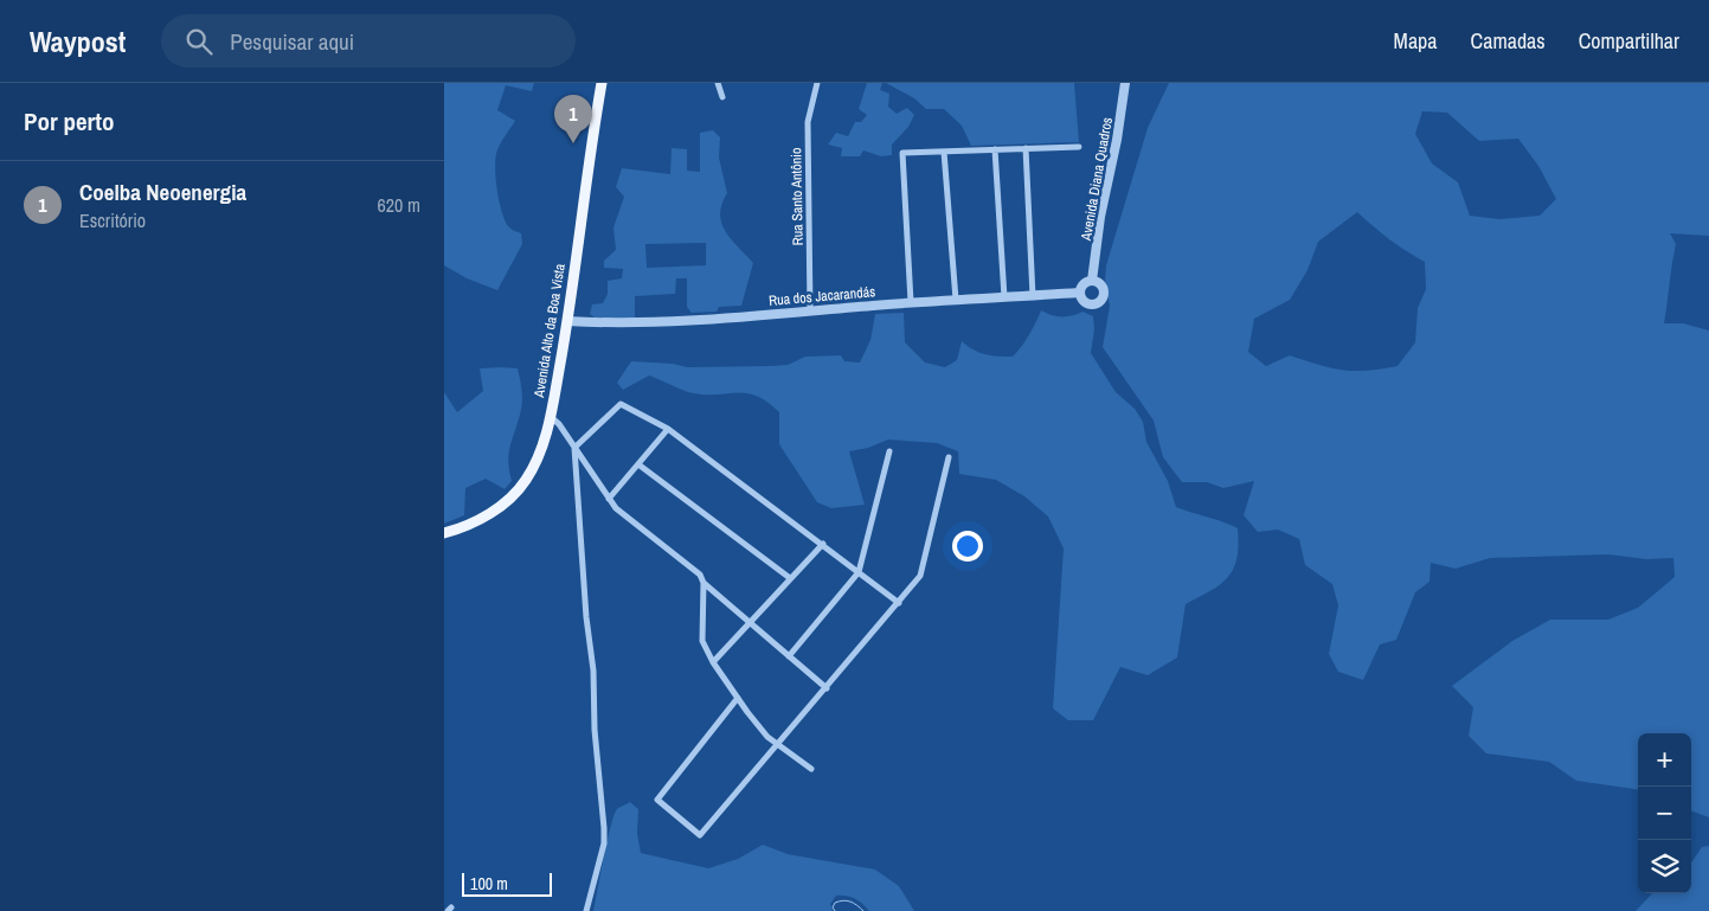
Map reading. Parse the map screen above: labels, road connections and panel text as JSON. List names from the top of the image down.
{
  "streets": {
    "main road": ["Avenida Alto da Boa Vista"],
    "street": ["Avenida Diana Quadros", "Rua Santo Antônio", "Rua dos Jacarandás"]
  },
  "crossings": [
    ["Avenida Diana Quadros", "Rua dos Jacarandás"],
    ["Rua Santo Antônio", "Rua dos Jacarandás"],
    ["Rua dos Jacarandás", "Avenida Alto da Boa Vista"]
  ],
  "scale_bar": "100 m",
  "page": {
    "header": "Waypost",
    "search": "Pesquisar aqui",
    "nav": ["Mapa", "Camadas", "Compartilhar"],
    "heading": "Por perto",
    "pins": "1",
    "list": [
      {
        "mark": "1",
        "name": "Coelba Neoenergia",
        "note": "Escritório",
        "value": "620 m"
      }
    ],
    "map_buttons": ["+", "−"],
    "scale": "100 m"
  }
}
